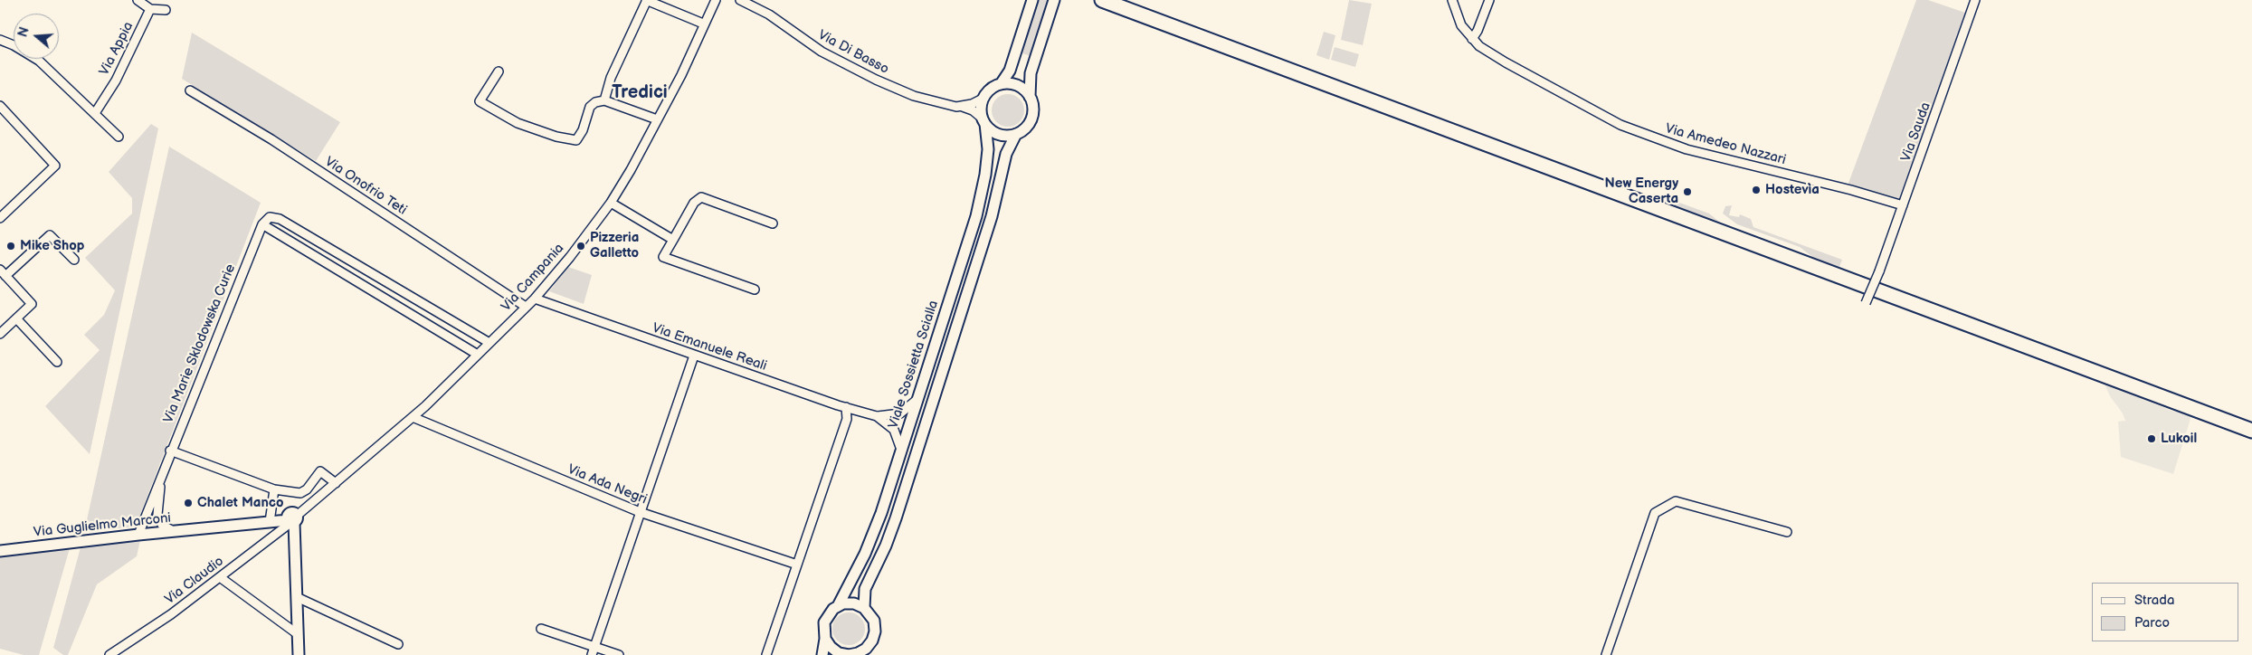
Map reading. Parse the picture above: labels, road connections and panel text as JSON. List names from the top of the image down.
{
  "streets": {
    "street": [
      "Via Appia",
      "Via Di Basso",
      "Via Sauda",
      "Via Amedeo Nazzari",
      "Via Onofrio Teti",
      "Via Campania",
      "Via Marie Sklodowska Curie",
      "Via Emanuele Reali",
      "Viale Sossietta Scialla",
      "Via Ada Negri",
      "Via Guglielmo Marconi",
      "Via Claudio"
    ]
  },
  "crossings": [
    ["Via Di Basso", "Viale Sossietta Scialla"],
    ["Via Sauda", "Via Amedeo Nazzari"],
    ["Via Onofrio Teti", "Via Campania"],
    ["Via Campania", "Via Emanuele Reali"],
    ["Via Campania", "Via Ada Negri"],
    ["Via Campania", "Via Guglielmo Marconi"],
    ["Via Campania", "Via Claudio"],
    ["Via Marie Sklodowska Curie", "Via Guglielmo Marconi"],
    ["Via Emanuele Reali", "Viale Sossietta Scialla"],
    ["Via Guglielmo Marconi", "Via Claudio"]
  ],
  "districts": ["Tredici"],
  "places": [
    "Hostevìa",
    "New Energy Caserta",
    "Mike Shop",
    "Pizzeria Galletto",
    "Lukoil",
    "Chalet Manco"
  ],
  "legend": ["Strada", "Parco"],
  "north": "left"
}
